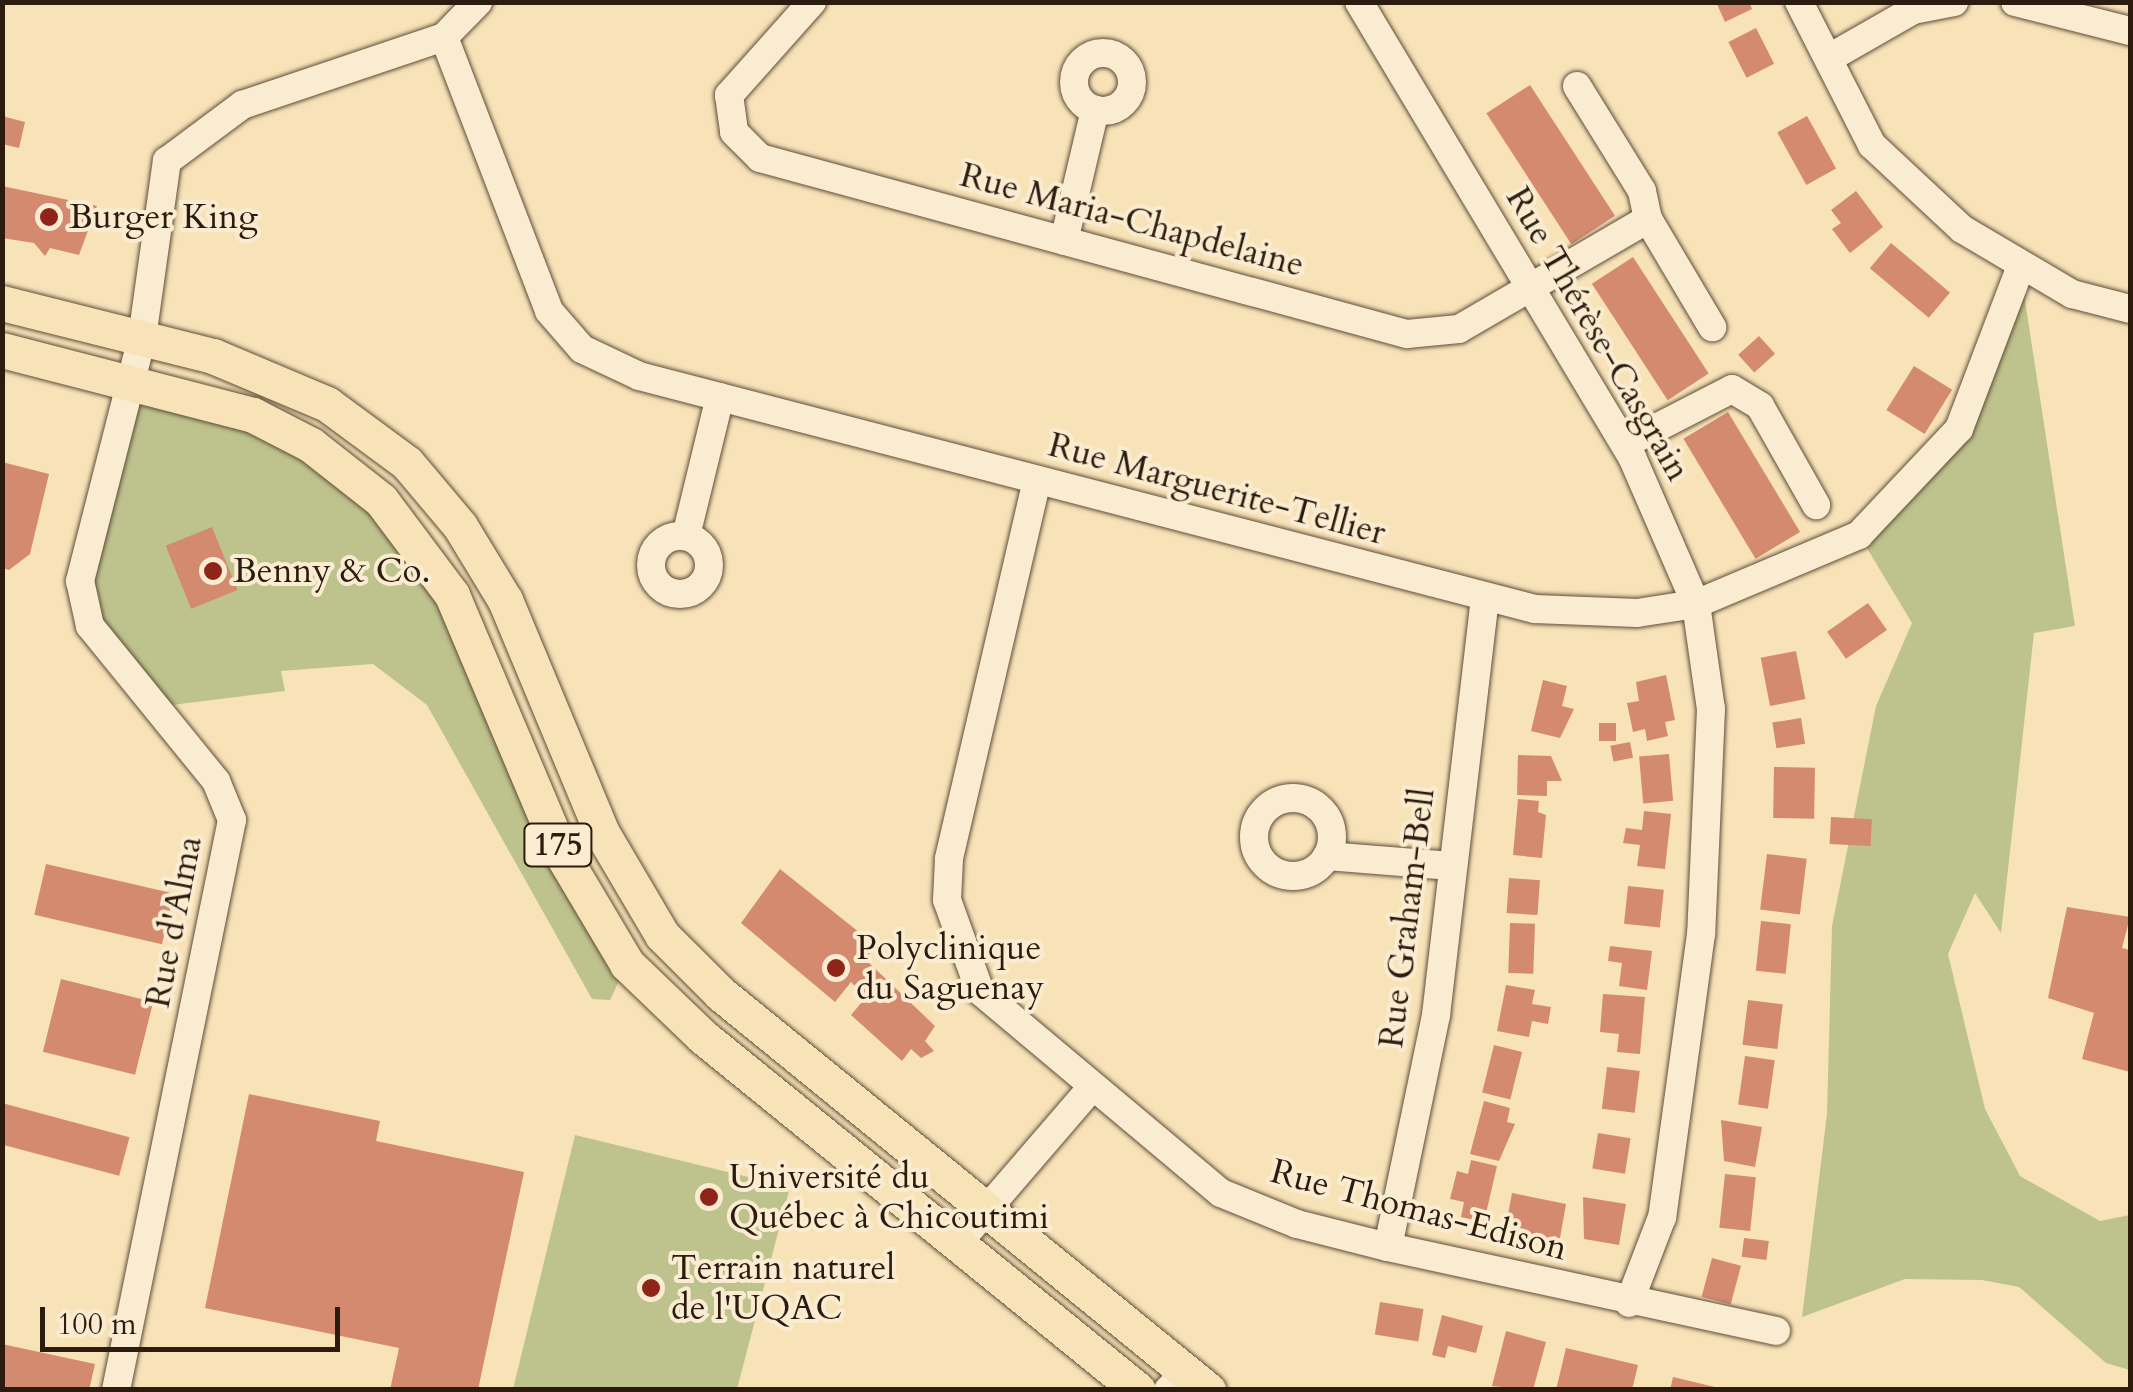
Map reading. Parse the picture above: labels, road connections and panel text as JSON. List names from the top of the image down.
{
  "streets": {
    "main road": ["175"],
    "street": [
      "Rue Maria-Chapdelaine",
      "Rue Thérèse-Casgrain",
      "Rue Marguerite-Tellier",
      "Rue Graham-Bell",
      "Rue d'Alma",
      "Rue Thomas-Edison"
    ]
  },
  "crossings": [
    ["Rue Maria-Chapdelaine", "Rue Thérèse-Casgrain"],
    ["Rue Thérèse-Casgrain", "Rue Marguerite-Tellier"],
    ["Rue Thérèse-Casgrain", "Rue Thomas-Edison"],
    ["Rue Marguerite-Tellier", "Rue Graham-Bell"],
    ["Rue Marguerite-Tellier", "Rue Thomas-Edison"],
    ["175", "Rue d'Alma"],
    ["Rue Graham-Bell", "Rue Thomas-Edison"]
  ],
  "places": [
    "Burger King",
    "Benny & Co.",
    "Polyclinique du Saguenay",
    "Université du Québec à Chicoutimi",
    "Terrain naturel de l'UQAC"
  ],
  "scale_bar": "100 m"
}
